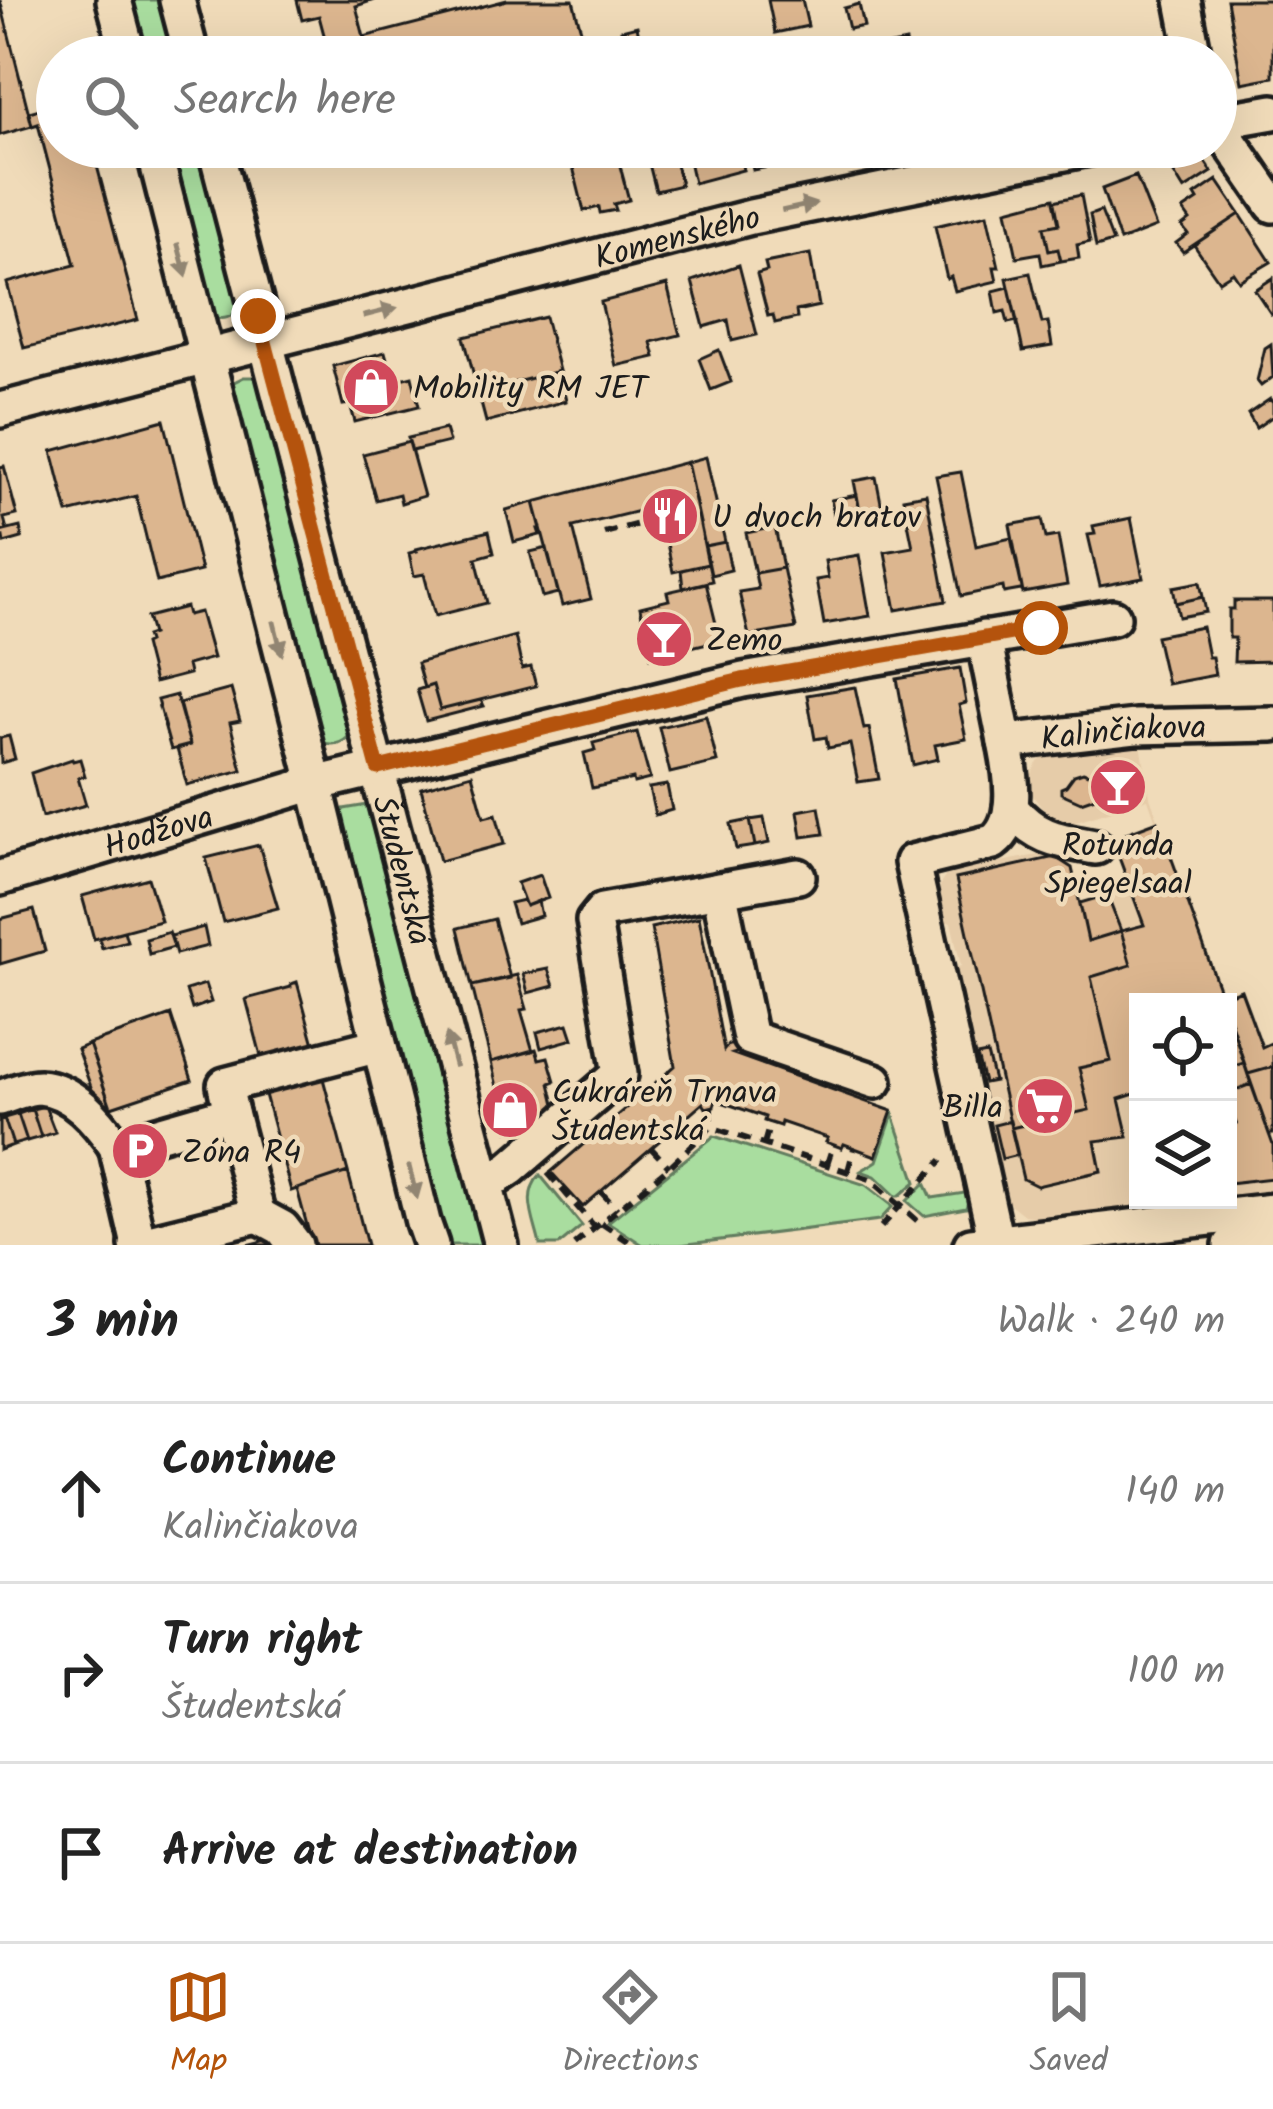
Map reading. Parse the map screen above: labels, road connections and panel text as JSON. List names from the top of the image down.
{
  "streets": {
    "street": [
      "Komenského",
      "Kalinčiakova",
      "Hodžova",
      "Študentská"
    ]
  },
  "crossings": [
    ["Komenského", "Študentská"],
    ["Hodžova", "Študentská"]
  ],
  "one_way": ["Komenského"],
  "places": {
    "shop": ["Mobility RM JET", "Cukráreň Trnava Študentská"],
    "restaurant": ["U dvoch bratov"],
    "bar": ["Zemo", "Rotunda Spiegelsaal"],
    "supermarket": ["Billa"],
    "parking": ["Zóna R4"]
  },
  "page": {
    "search": "Search here",
    "heading": ["3 min", "Walk · 240 m"],
    "list": [
      ["Continue", "Kalinčiakova", "140 m"],
      ["Turn right", "Študentská", "100 m"],
      "Arrive at destination"
    ],
    "nav": ["Map", "Directions", "Saved"]
  }
}
